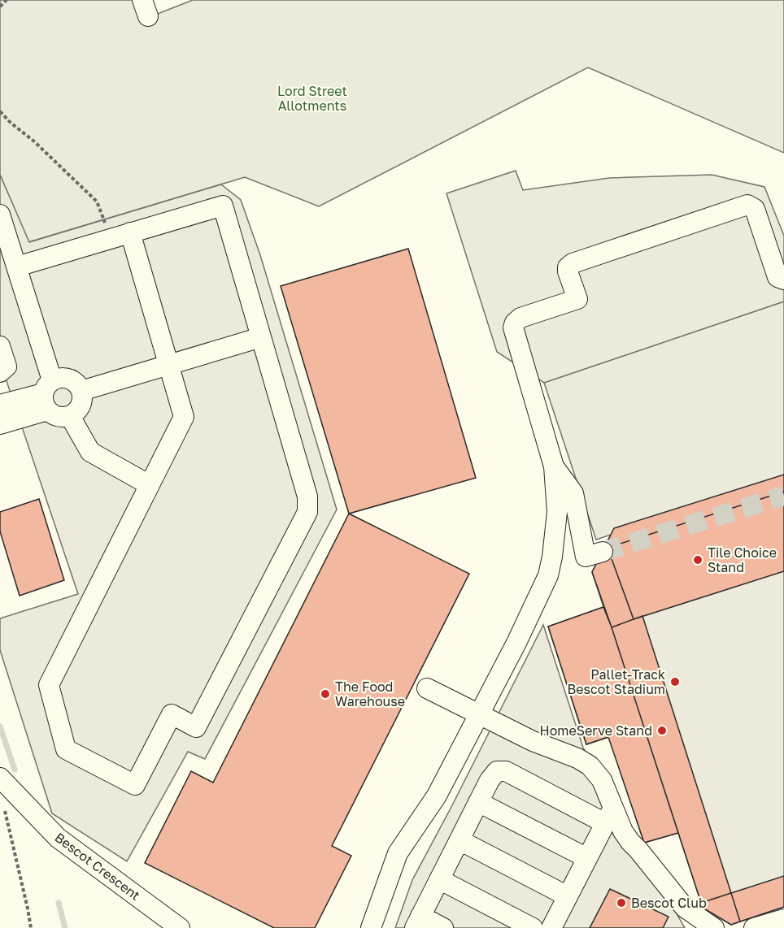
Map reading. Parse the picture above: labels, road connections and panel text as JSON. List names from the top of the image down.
{
  "streets": {
    "street": ["Bescot Crescent"]
  },
  "parks": ["Lord Street Allotments"],
  "places": [
    "Tile Choice Stand",
    "Pallet-Track Bescot Stadium",
    "The Food Warehouse",
    "HomeServe Stand",
    "Bescot Club"
  ]
}
